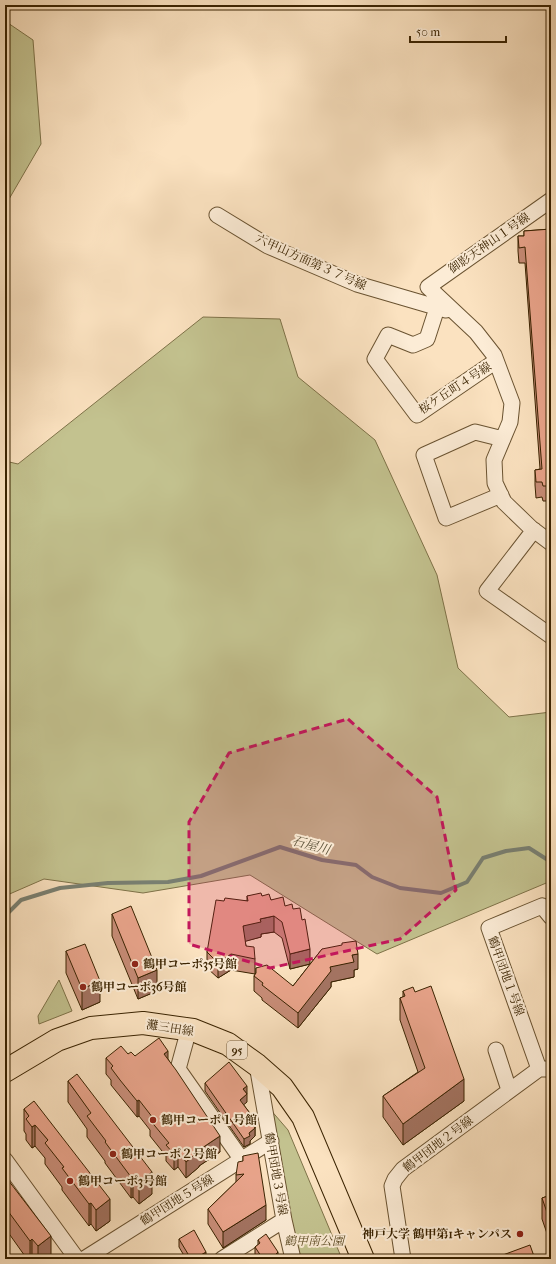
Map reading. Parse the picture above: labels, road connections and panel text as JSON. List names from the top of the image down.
{
  "streets": {
    "main road": ["灘三田線", "95"],
    "street": [
      "御影天神山１号線",
      "六甲山方面第３７号線",
      "桜ケ丘町４号線",
      "鶴甲団地１号線",
      "鶴甲団地２号線",
      "鶴甲団地３号線",
      "鶴甲団地５号線"
    ]
  },
  "crossings": [
    ["御影天神山１号線", "六甲山方面第３７号線"],
    ["六甲山方面第３７号線", "桜ケ丘町４号線"],
    ["鶴甲団地１号線", "鶴甲団地２号線"],
    ["灘三田線", "鶴甲団地３号線"],
    ["鶴甲団地３号線", "鶴甲団地５号線"]
  ],
  "water": ["石屋川"],
  "parks": ["鶴甲南公園"],
  "places": [
    "鶴甲コーポ35号館",
    "鶴甲コーポ36号館",
    "鶴甲コーポ１号館",
    "鶴甲コーポ２号館",
    "鶴甲コーポ3号館",
    "神戸大学 鶴甲第1キャンパス"
  ],
  "scale_bar": "50 m"
}
